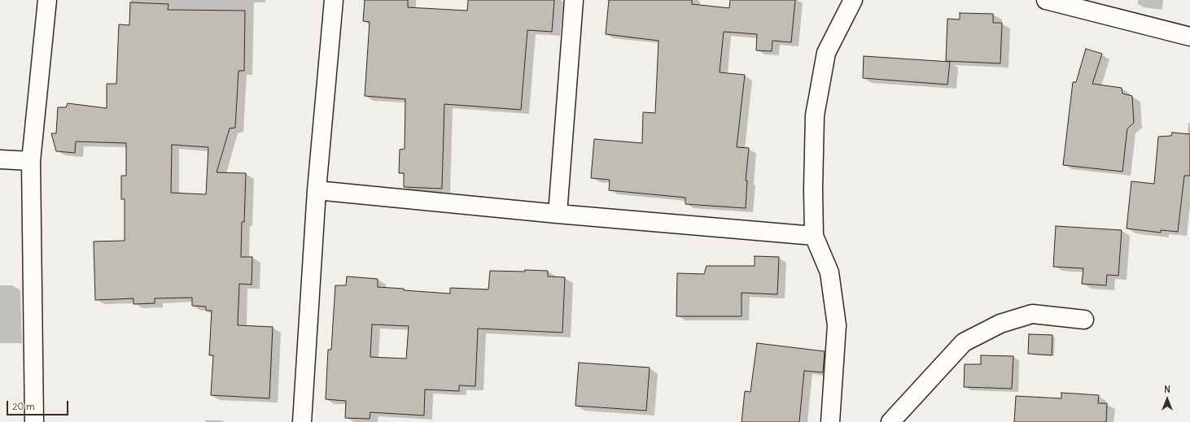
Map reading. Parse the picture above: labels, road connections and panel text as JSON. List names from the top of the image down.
{
  "scale_bar": "20 m",
  "north": "top"
}
